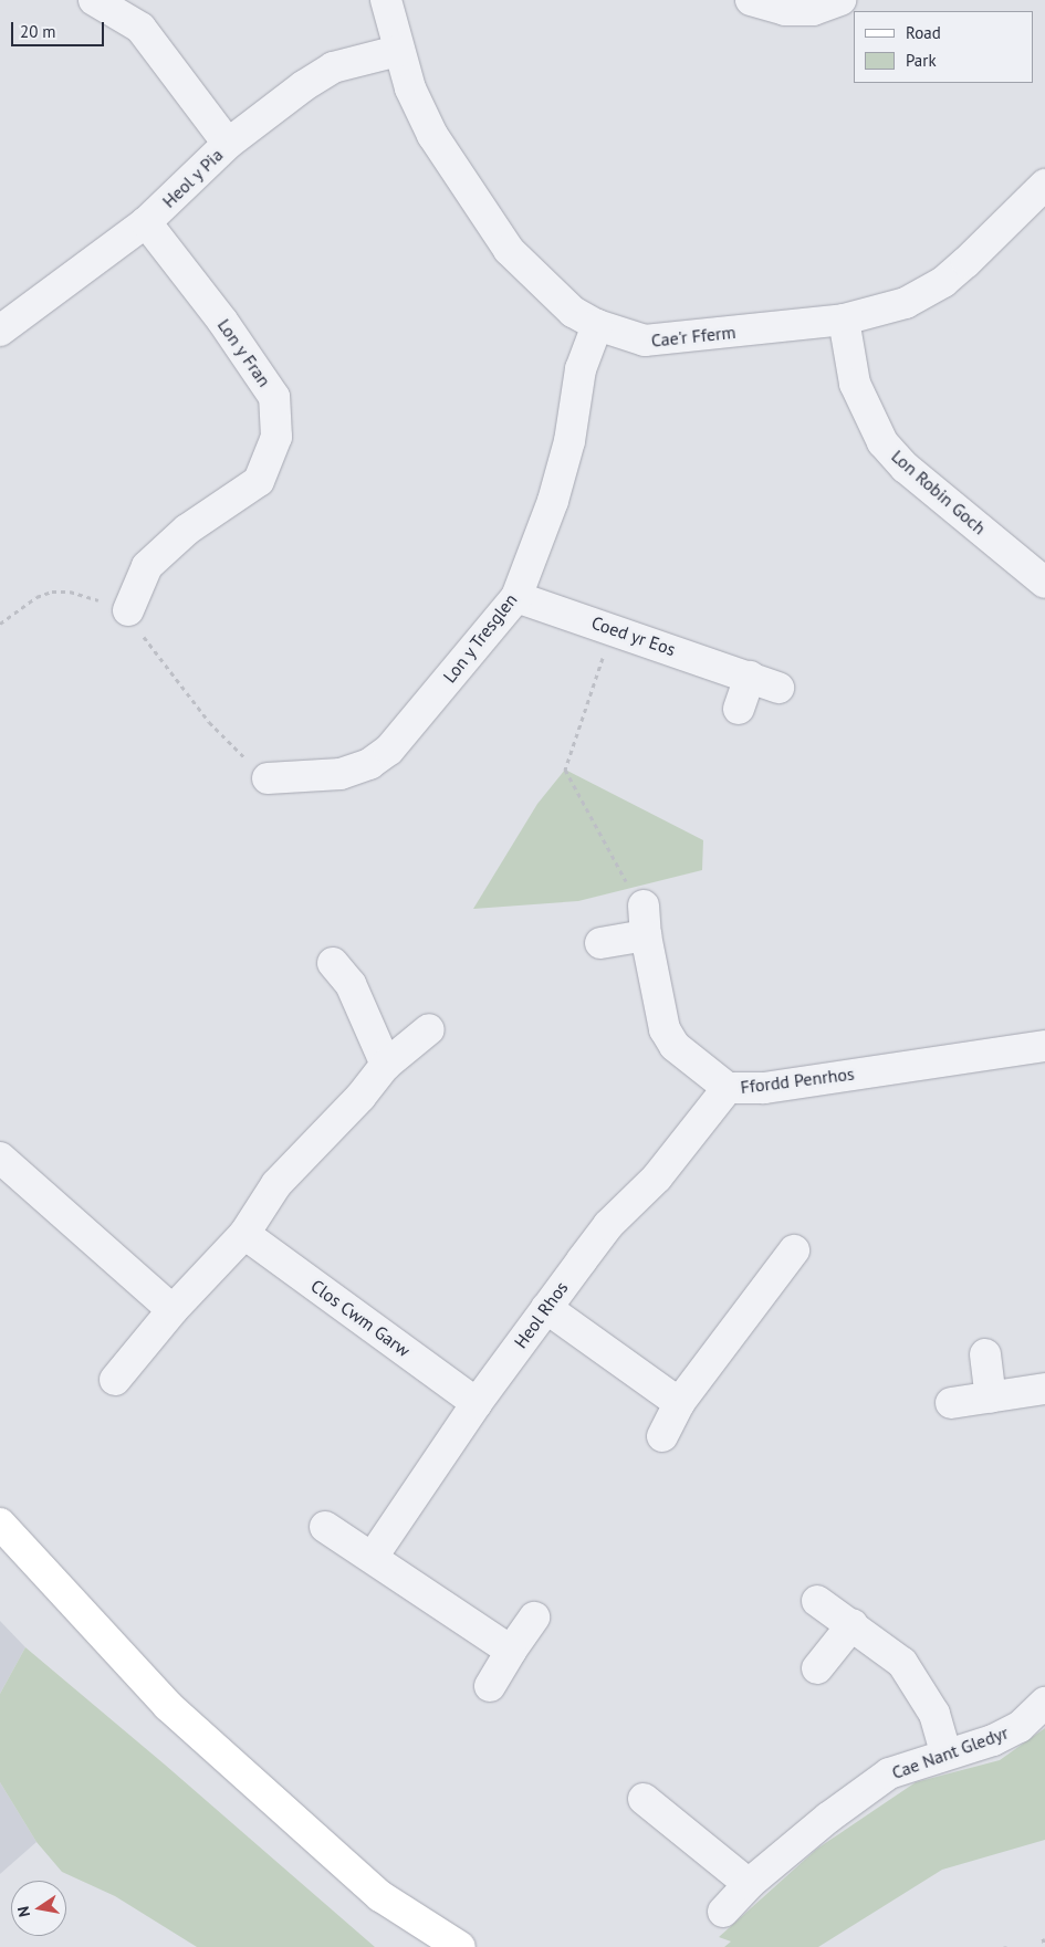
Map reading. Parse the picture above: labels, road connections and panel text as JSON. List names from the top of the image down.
{
  "streets": {
    "street": [
      "Heol y Pia",
      "Cae'r Fferm",
      "Lon y Fran",
      "Lon Robin Goch",
      "Coed yr Eos",
      "Lon y Tresglen",
      "Ffordd Penrhos",
      "Heol Rhos",
      "Clos Cwm Garw",
      "Cae Nant Gledyr"
    ]
  },
  "crossings": [
    ["Heol y Pia", "Cae'r Fferm"],
    ["Heol y Pia", "Lon y Fran"],
    ["Cae'r Fferm", "Lon Robin Goch"],
    ["Cae'r Fferm", "Lon y Tresglen"],
    ["Coed yr Eos", "Lon y Tresglen"],
    ["Ffordd Penrhos", "Heol Rhos"],
    ["Heol Rhos", "Clos Cwm Garw"]
  ],
  "legend": ["Road", "Park"],
  "scale_bar": "20 m",
  "north": "left"
}
